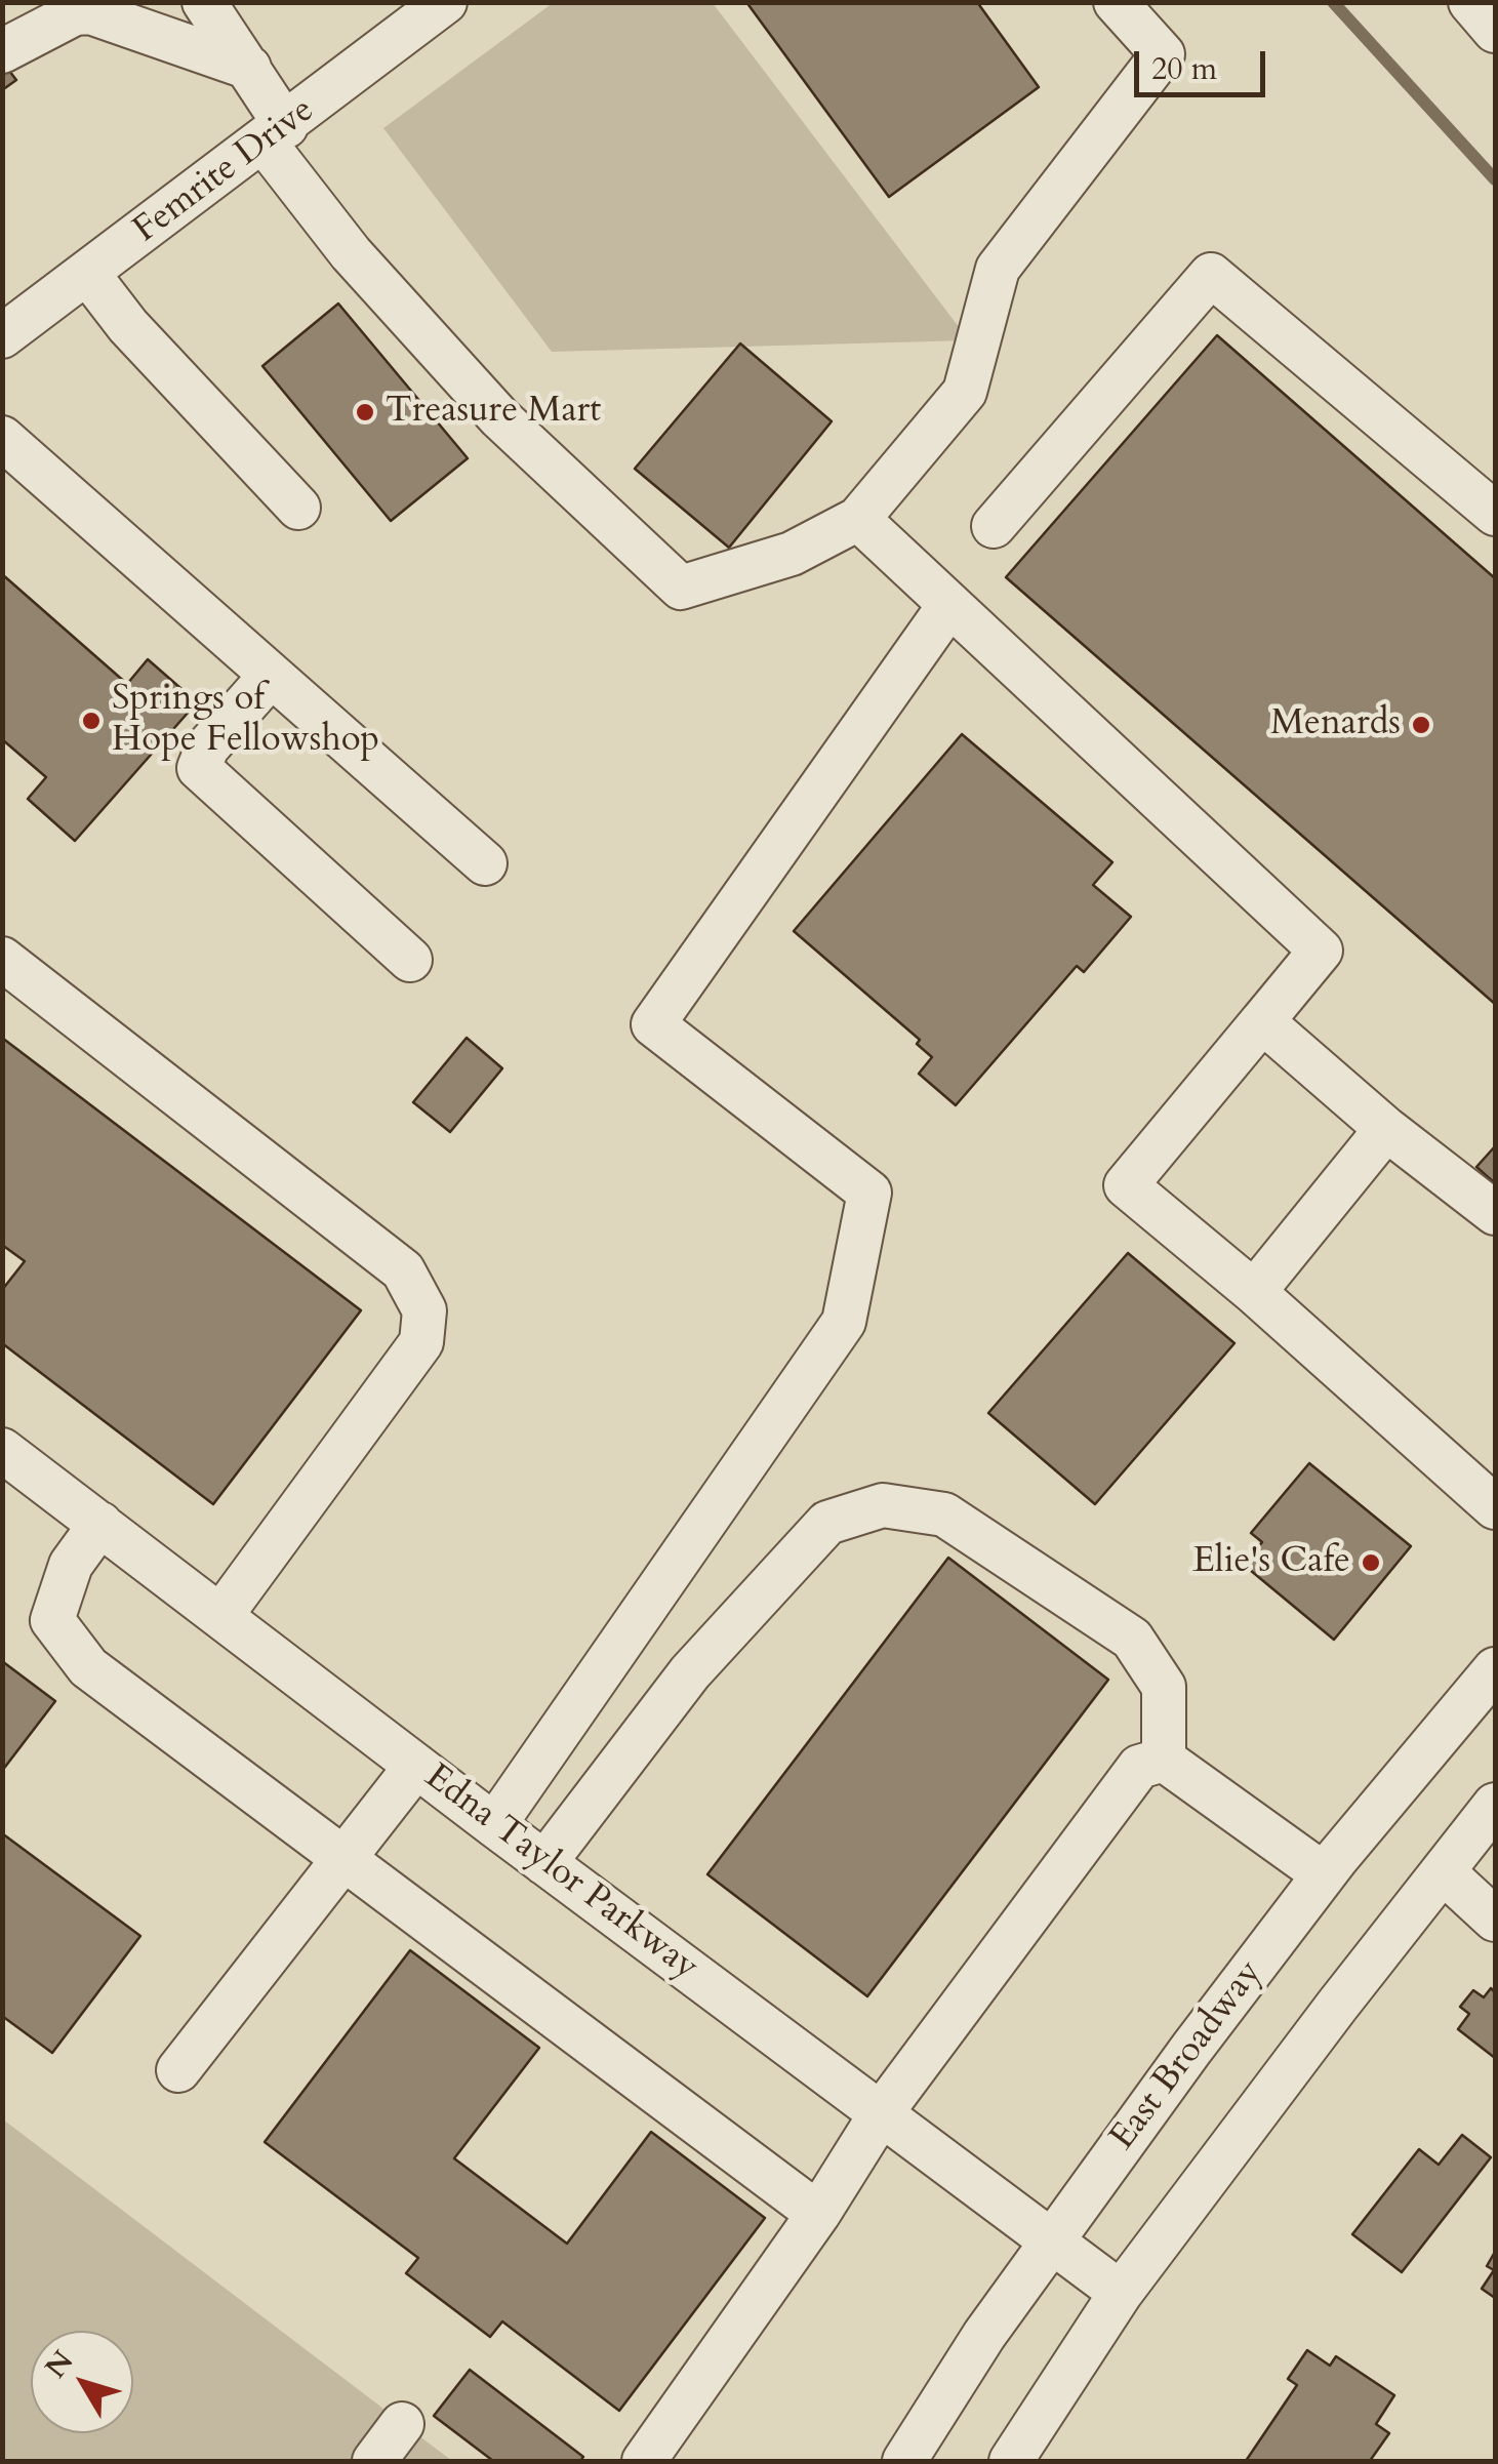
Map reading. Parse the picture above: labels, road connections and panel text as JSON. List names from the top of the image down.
{
  "streets": {
    "street": ["Femrite Drive", "Edna Taylor Parkway", "East Broadway"]
  },
  "crossings": [
    ["Edna Taylor Parkway", "East Broadway"]
  ],
  "places": [
    "Treasure Mart",
    "Springs of Hope Fellowshop",
    "Menards",
    "Elie's Cafe"
  ],
  "scale_bar": "20 m",
  "north": "top left"
}
